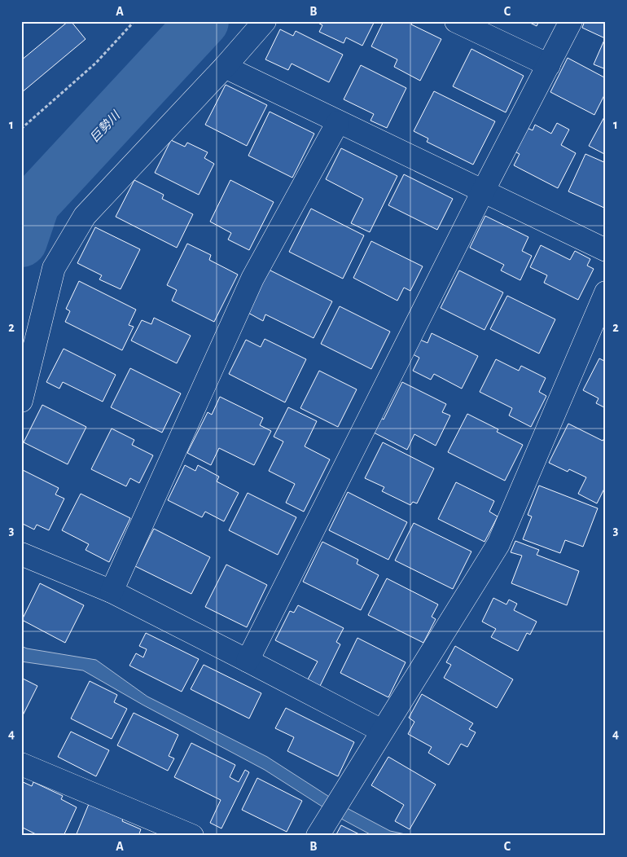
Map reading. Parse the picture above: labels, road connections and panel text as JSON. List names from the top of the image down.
{
  "water": ["巨勢川"],
  "grid": {
    "columns": ["A", "B", "C"],
    "rows": [
      "1",
      "2",
      "3",
      "4"
    ]
  }
}
